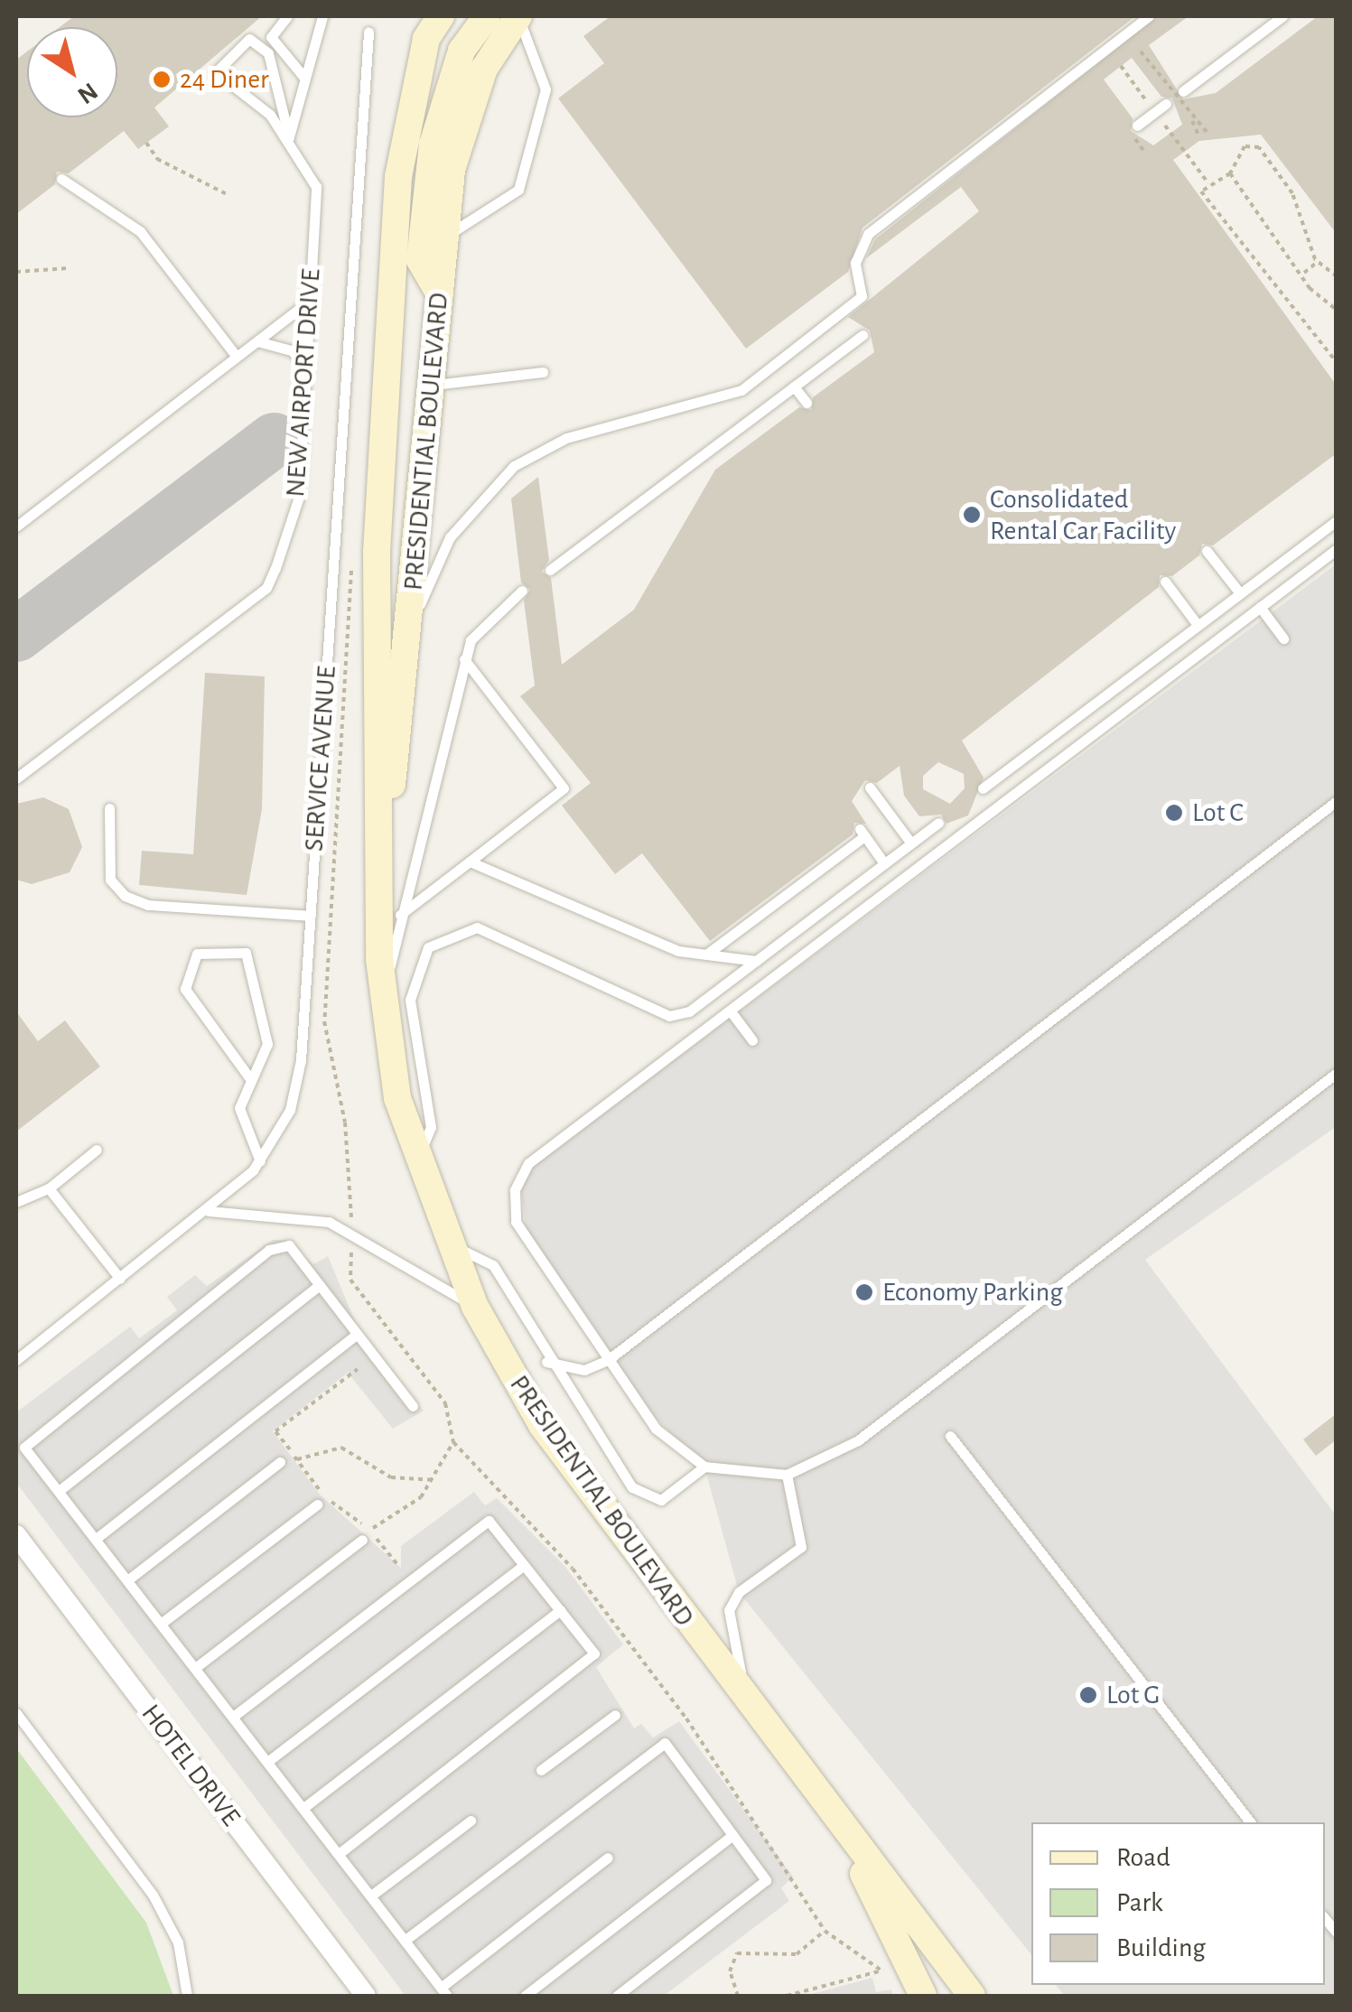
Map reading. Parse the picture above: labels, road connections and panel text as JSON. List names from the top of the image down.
{
  "streets": {
    "main road": ["PRESIDENTIAL BOULEVARD"],
    "street": ["HOTEL DRIVE"],
    "lane": ["NEW AIRPORT DRIVE", "SERVICE AVENUE"]
  },
  "places": [
    "24 Diner",
    "Consolidated Rental Car Facility",
    "Lot C",
    "Economy Parking",
    "Lot G"
  ],
  "legend": ["Road", "Park", "Building"],
  "north": "bottom right"
}
